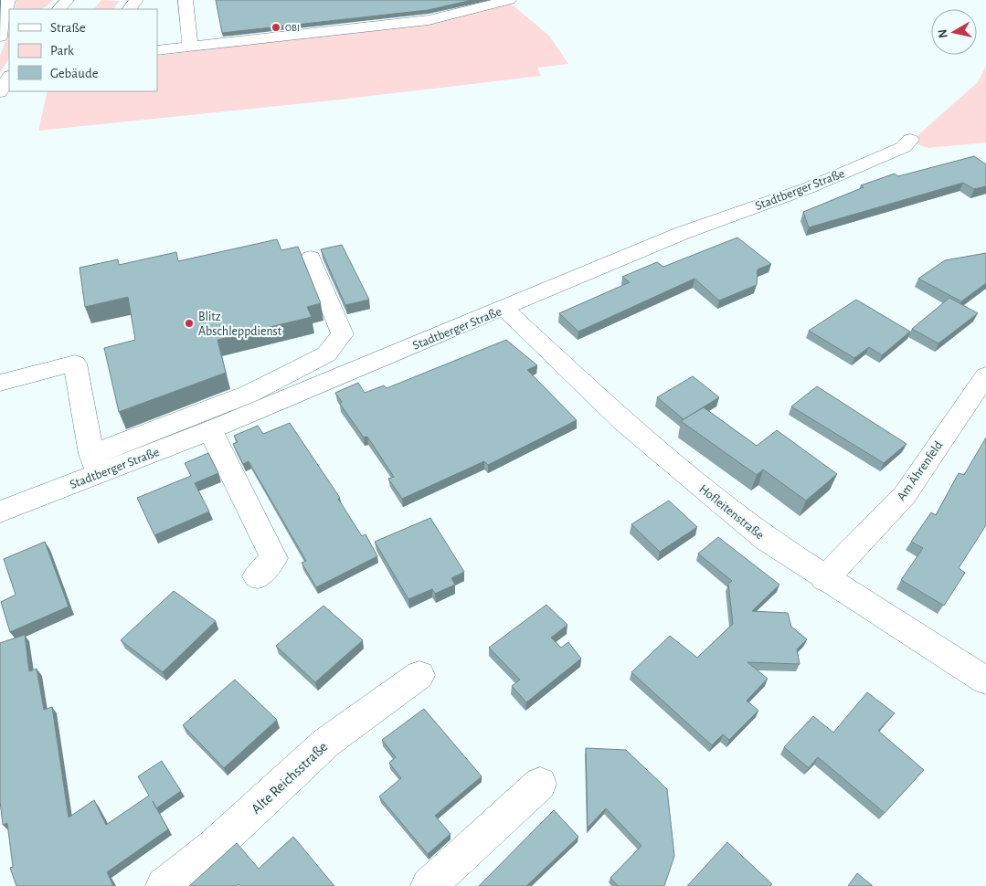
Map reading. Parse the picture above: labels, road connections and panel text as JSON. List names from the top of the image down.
{
  "streets": {
    "street": [
      "Stadtberger Straße",
      "Am Ährenfeld",
      "Hofleitenstraße",
      "Alte Reichsstraße"
    ]
  },
  "crossings": [
    ["Stadtberger Straße", "Hofleitenstraße"],
    ["Am Ährenfeld", "Hofleitenstraße"]
  ],
  "places": ["OBI", "Blitz Abschleppdienst"],
  "legend": ["Straße", "Park", "Gebäude"],
  "north": "left"
}
